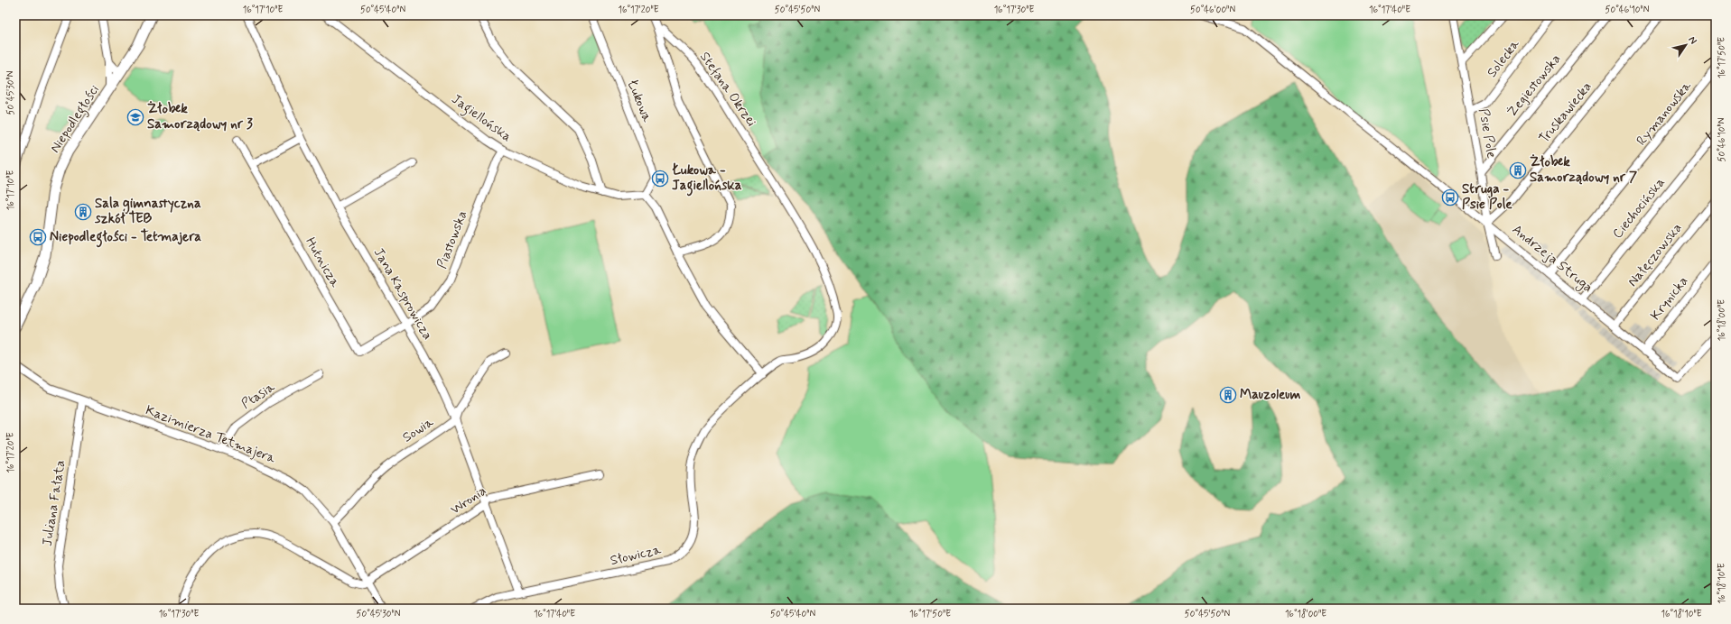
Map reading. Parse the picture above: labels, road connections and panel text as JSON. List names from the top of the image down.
{
  "streets": {
    "street": [
      "Solecka",
      "Żegiestowska",
      "Stefana Okrzei",
      "Łukowa",
      "Truskawiecka",
      "Rymanowska",
      "Jagiellońska",
      "Niepodległości",
      "Psie Pole",
      "Ciechocińska",
      "Piastowska",
      "Nałęczowska",
      "Andrzeja Struga",
      "Hutnicza",
      "Jana Kasprowicza",
      "Krynicka",
      "Ptasia",
      "Sowia",
      "Kazimierza Tetmajera",
      "Wronia",
      "Juliana Fałata",
      "Słowicza"
    ]
  },
  "crossings": [
    ["Solecka", "Psie Pole"],
    ["Żegiestowska", "Psie Pole"],
    ["Stefana Okrzei", "Słowicza"],
    ["Łukowa", "Jagiellońska"],
    ["Truskawiecka", "Psie Pole"],
    ["Truskawiecka", "Andrzeja Struga"],
    ["Rymanowska", "Andrzeja Struga"],
    ["Jagiellońska", "Piastowska"],
    ["Psie Pole", "Andrzeja Struga"],
    ["Ciechocińska", "Andrzeja Struga"],
    ["Piastowska", "Hutnicza"],
    ["Piastowska", "Jana Kasprowicza"],
    ["Nałęczowska", "Andrzeja Struga"],
    ["Andrzeja Struga", "Krynicka"],
    ["Hutnicza", "Jana Kasprowicza"],
    ["Jana Kasprowicza", "Sowia"],
    ["Jana Kasprowicza", "Wronia"],
    ["Jana Kasprowicza", "Słowicza"],
    ["Ptasia", "Kazimierza Tetmajera"],
    ["Sowia", "Kazimierza Tetmajera"],
    ["Kazimierza Tetmajera", "Wronia"],
    ["Kazimierza Tetmajera", "Juliana Fałata"]
  ],
  "places": {
    "school or university": ["Żłobek Samorządowy nr 3"],
    "building": ["Żłobek Samorządowy nr 7", "Sala gimnastyczna szkół TEB", "Mauzoleum"],
    "bus stop": ["Łukowa - Jagiellońska", "Struga - Psie Pole", "Niepodległości - Tetmajera"]
  },
  "north": "top right",
  "coordinates": [
    "16°17'10\"E",
    "50°45'40\"N",
    "16°17'20\"E",
    "50°45'50\"N",
    "16°17'30\"E",
    "50°46'00\"N",
    "16°17'40\"E",
    "50°46'10\"N",
    "16°17'50\"E",
    "50°45'30\"N",
    "16°18'00\"E",
    "16°18'10\"E"
  ]
}
